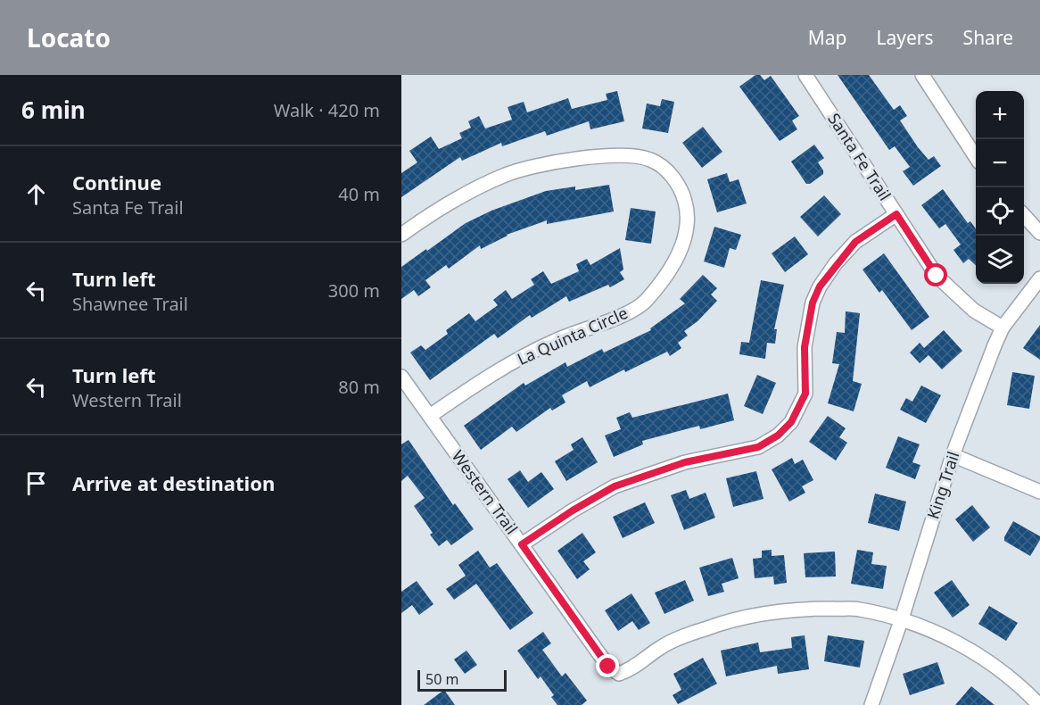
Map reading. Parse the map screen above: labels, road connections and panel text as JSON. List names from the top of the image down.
{
  "streets": {
    "street": [
      "Santa Fe Trail",
      "La Quinta Circle",
      "King Trail",
      "Western Trail"
    ]
  },
  "crossings": [
    ["Santa Fe Trail", "King Trail"],
    ["La Quinta Circle", "Western Trail"],
    ["King Trail", "Western Trail"]
  ],
  "scale_bar": "50 m",
  "page": {
    "header": "Locato",
    "nav": ["Map", "Layers", "Share"],
    "heading": ["6 min", "Walk · 420 m"],
    "map_buttons": ["+", "−"],
    "list": [
      ["Continue", "Santa Fe Trail", "40 m"],
      ["Turn left", "Shawnee Trail", "300 m"],
      ["Turn left", "Western Trail", "80 m"],
      "Arrive at destination"
    ],
    "scale": "50 m"
  }
}
